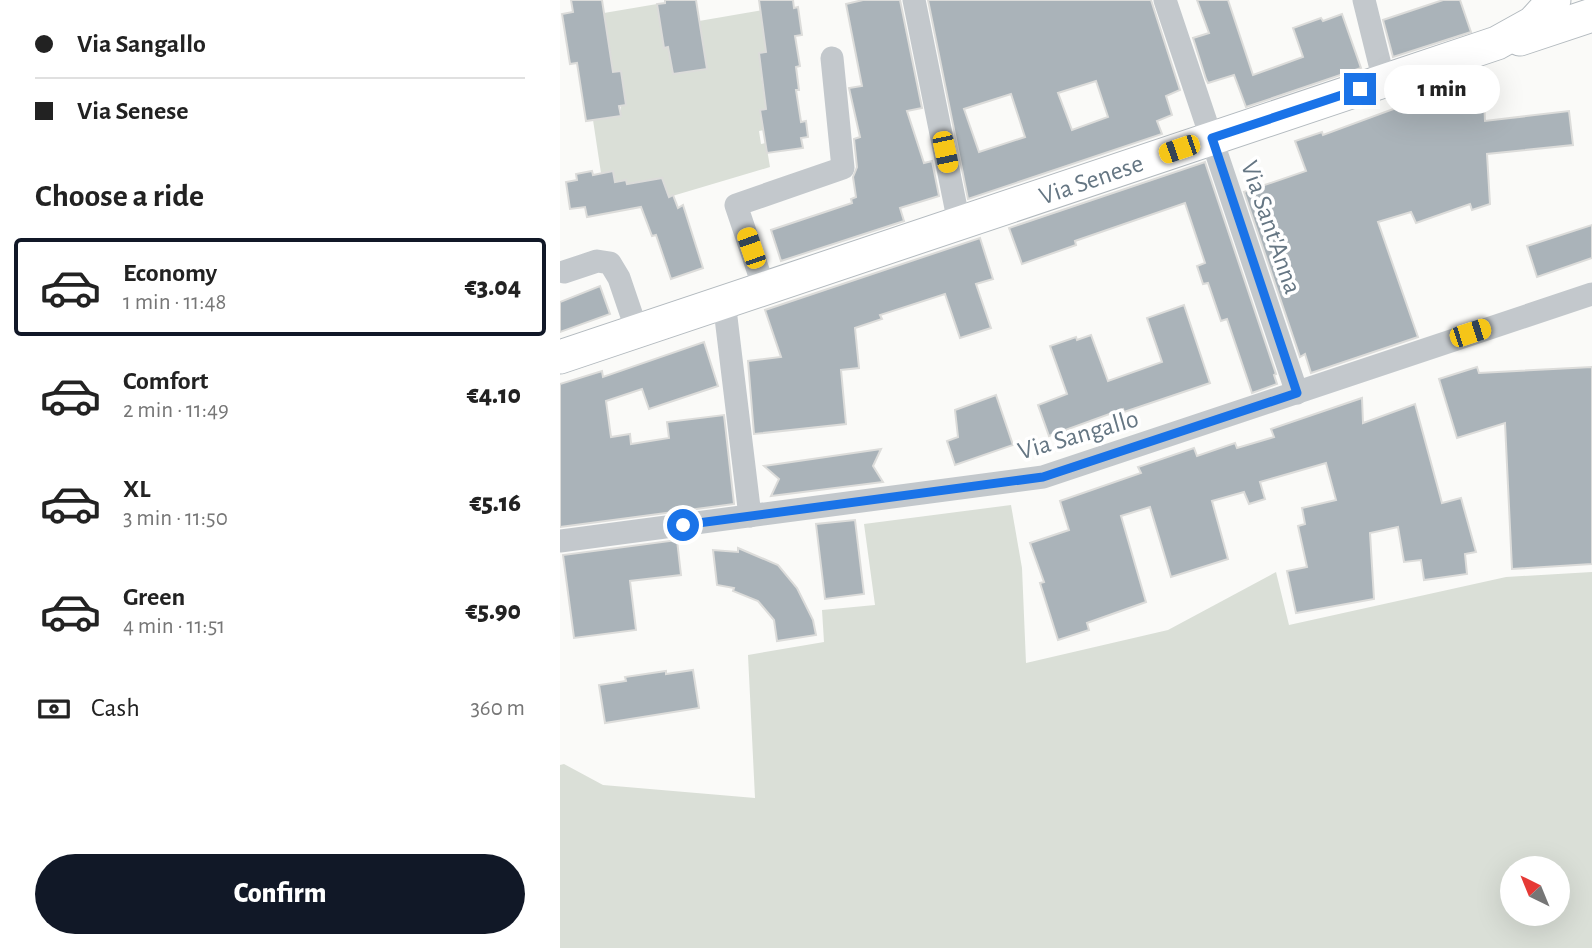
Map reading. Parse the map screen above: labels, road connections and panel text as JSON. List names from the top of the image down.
{
  "streets": {
    "main road": ["Via Senese"],
    "street": ["Via Sant'Anna", "Via Sangallo"]
  },
  "crossings": [
    ["Via Senese", "Via Sant'Anna"],
    ["Via Sant'Anna", "Via Sangallo"]
  ],
  "north": "top left",
  "page": {
    "banner": ["Via Sangallo", "Via Senese"],
    "bubble": "1 min",
    "heading": "Choose a ride",
    "list": [
      {
        "name": "Economy",
        "note": "1 min · 11:48",
        "value": "€3.04"
      },
      {
        "name": "Comfort",
        "note": "2 min · 11:49",
        "value": "€4.10"
      },
      {
        "name": "XL",
        "note": "3 min · 11:50",
        "value": "€5.16"
      },
      {
        "name": "Green",
        "note": "4 min · 11:51",
        "value": "€5.90"
      }
    ],
    "pay": ["Cash", "360 m"],
    "buttons": "Confirm"
  }
}
